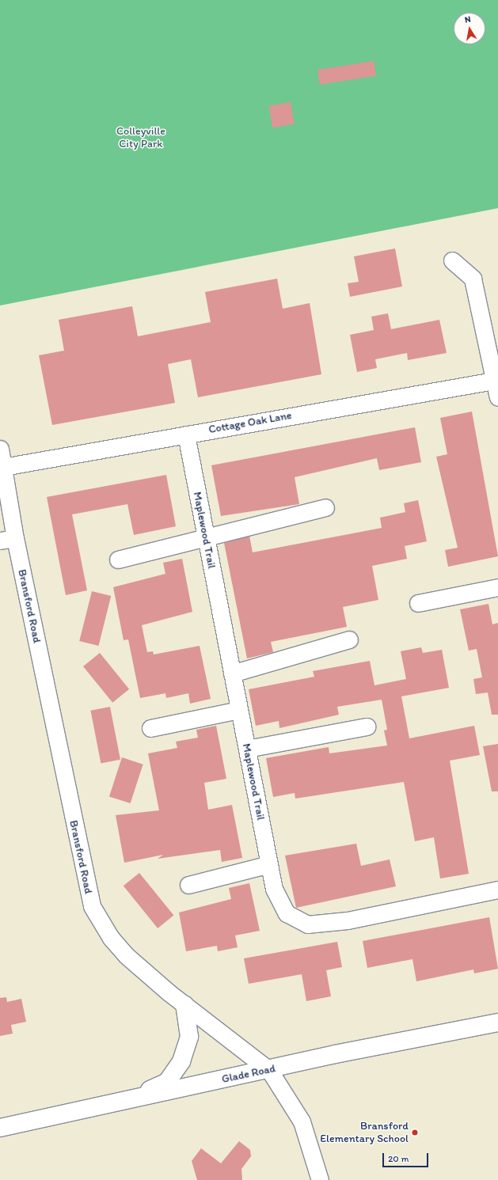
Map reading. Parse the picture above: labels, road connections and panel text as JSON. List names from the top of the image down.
{
  "streets": {
    "main road": ["Glade Road"],
    "street": ["Cottage Oak Lane", "Maplewood Trail", "Bransford Road"]
  },
  "crossings": [
    ["Cottage Oak Lane", "Maplewood Trail"],
    ["Cottage Oak Lane", "Bransford Road"],
    ["Bransford Road", "Glade Road"]
  ],
  "parks": ["Colleyville City Park"],
  "places": ["Bransford Elementary School"],
  "scale_bar": "20 m",
  "north": "top"
}
